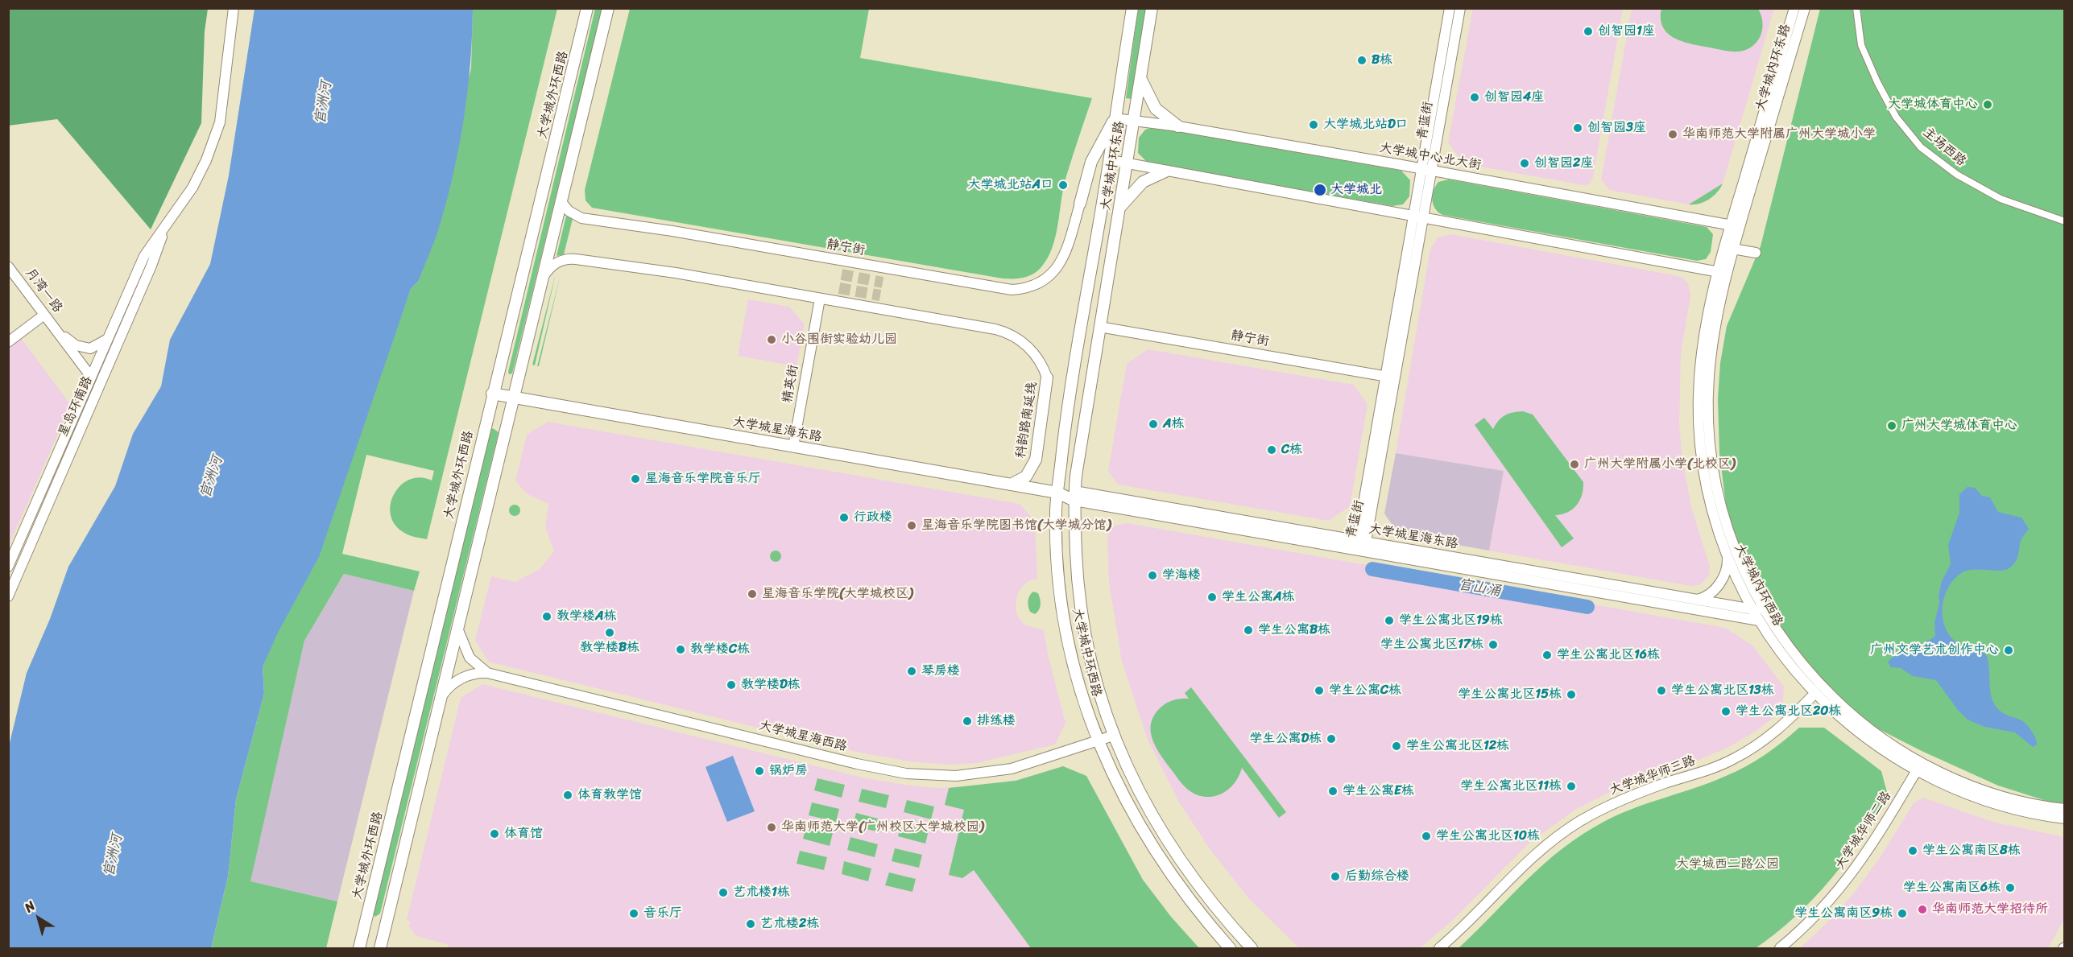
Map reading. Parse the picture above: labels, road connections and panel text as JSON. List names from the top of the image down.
{
  "streets": {
    "main road": [
      "大学城内环东路",
      "大学城外环西路",
      "青蓝街",
      "大学城中心北大街",
      "大学城中环东路",
      "静宁街",
      "月湾一路",
      "精英街",
      "星岛环南路",
      "科韵路南延线",
      "大学城星海东路",
      "大学城内环西路",
      "大学城中环西路",
      "大学城星海西路",
      "大学城华师三路",
      "大学城华师二路"
    ],
    "street": ["主场西路"]
  },
  "crossings": [
    ["大学城内环东路", "大学城中心北大街"],
    ["大学城内环东路", "大学城内环西路"],
    ["大学城外环西路", "大学城星海东路"],
    ["青蓝街", "大学城中心北大街"],
    ["青蓝街", "静宁街"],
    ["青蓝街", "大学城星海东路"],
    ["大学城中心北大街", "大学城中环东路"],
    ["大学城中心北大街", "大学城内环西路"],
    ["大学城中环东路", "静宁街"],
    ["大学城中环东路", "大学城中环西路"],
    ["静宁街", "大学城中环西路"],
    ["月湾一路", "星岛环南路"],
    ["精英街", "大学城星海东路"],
    ["科韵路南延线", "大学城星海东路"],
    ["大学城星海东路", "大学城内环西路"],
    ["大学城星海东路", "大学城中环西路"],
    ["大学城内环西路", "大学城华师三路"],
    ["大学城内环西路", "大学城华师二路"],
    ["大学城中环西路", "大学城星海西路"]
  ],
  "water": ["官洲河", "官山涌"],
  "parks": ["大学城西二路公园"],
  "places": [
    "创智园1座",
    "B栋",
    "创智园4座",
    "大学城体育中心",
    "大学城北站D口",
    "创智园3座",
    "华南师范大学附属广州大学城小学",
    "创智园2座",
    "大学城北站A口",
    "大学城北",
    "小谷围街实验幼儿园",
    "A栋",
    "广州大学城体育中心",
    "C栋",
    "广州大学附属小学(北校区)",
    "星海音乐学院音乐厅",
    "行政楼",
    "星海音乐学院图书馆(大学城分馆)",
    "学海楼",
    "星海音乐学院(大学城校区)",
    "学生公寓A栋",
    "教学楼A栋",
    "学生公寓北区19栋",
    "学生公寓B栋",
    "教学楼B栋",
    "学生公寓北区17栋",
    "教学楼C栋",
    "广州文学艺术创作中心",
    "学生公寓北区16栋",
    "琴房楼",
    "教学楼D栋",
    "学生公寓C栋",
    "学生公寓北区13栋",
    "学生公寓北区15栋",
    "学生公寓北区20栋",
    "排练楼",
    "学生公寓D栋",
    "学生公寓北区12栋",
    "锅炉房",
    "学生公寓北区11栋",
    "学生公寓E栋",
    "体育教学馆",
    "华南师范大学(广州校区大学城校园)",
    "体育馆",
    "学生公寓北区10栋",
    "学生公寓南区8栋",
    "后勤综合楼",
    "学生公寓南区6栋",
    "艺术楼1栋",
    "华南师范大学招待所",
    "音乐厅",
    "学生公寓南区9栋",
    "艺术楼2栋"
  ],
  "north": "top left"
}
